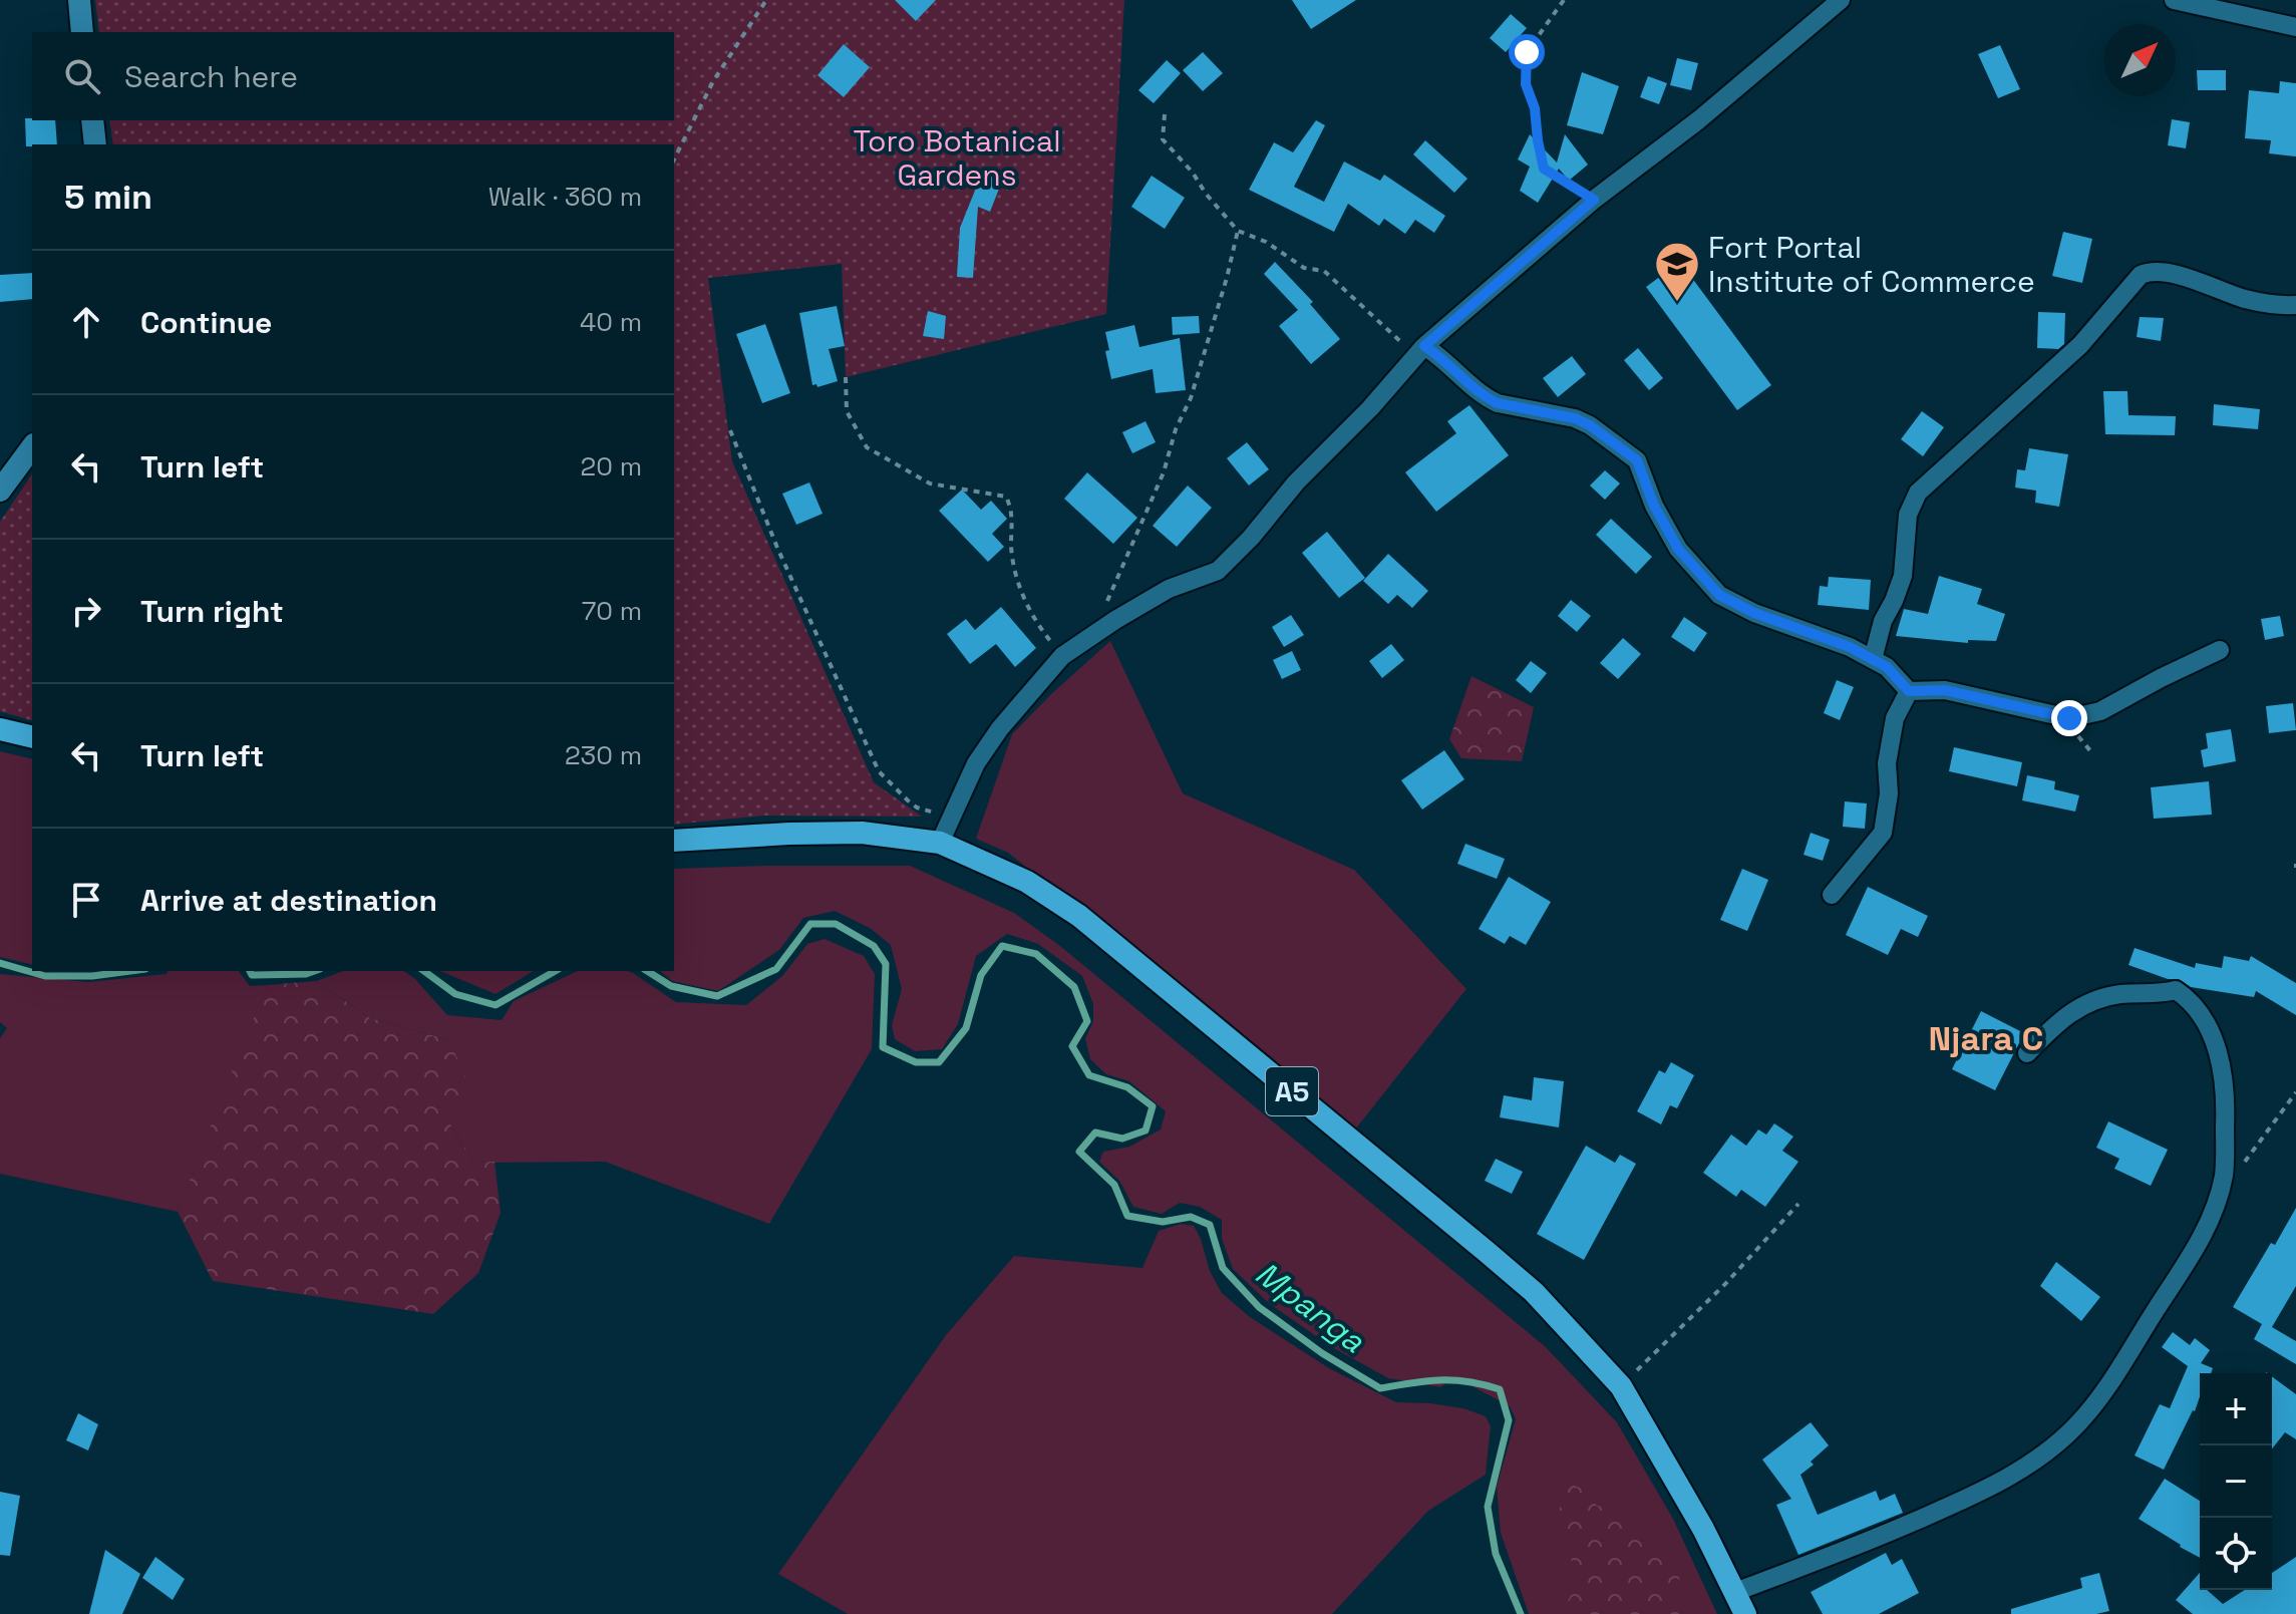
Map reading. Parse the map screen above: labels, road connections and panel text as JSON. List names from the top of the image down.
{
  "streets": {
    "highway": ["A5"]
  },
  "districts": ["Njara C"],
  "water": ["Mpanga"],
  "parks": ["Toro Botanical Gardens"],
  "places": {
    "school or university": ["Fort Portal Institute of Commerce"]
  },
  "north": "top right",
  "page": {
    "search": "Search here",
    "heading": ["5 min", "Walk · 360 m"],
    "list": [
      ["Continue", "40 m"],
      ["Turn left", "20 m"],
      ["Turn right", "70 m"],
      ["Turn left", "230 m"],
      "Arrive at destination"
    ],
    "map_buttons": ["+", "−"]
  }
}
